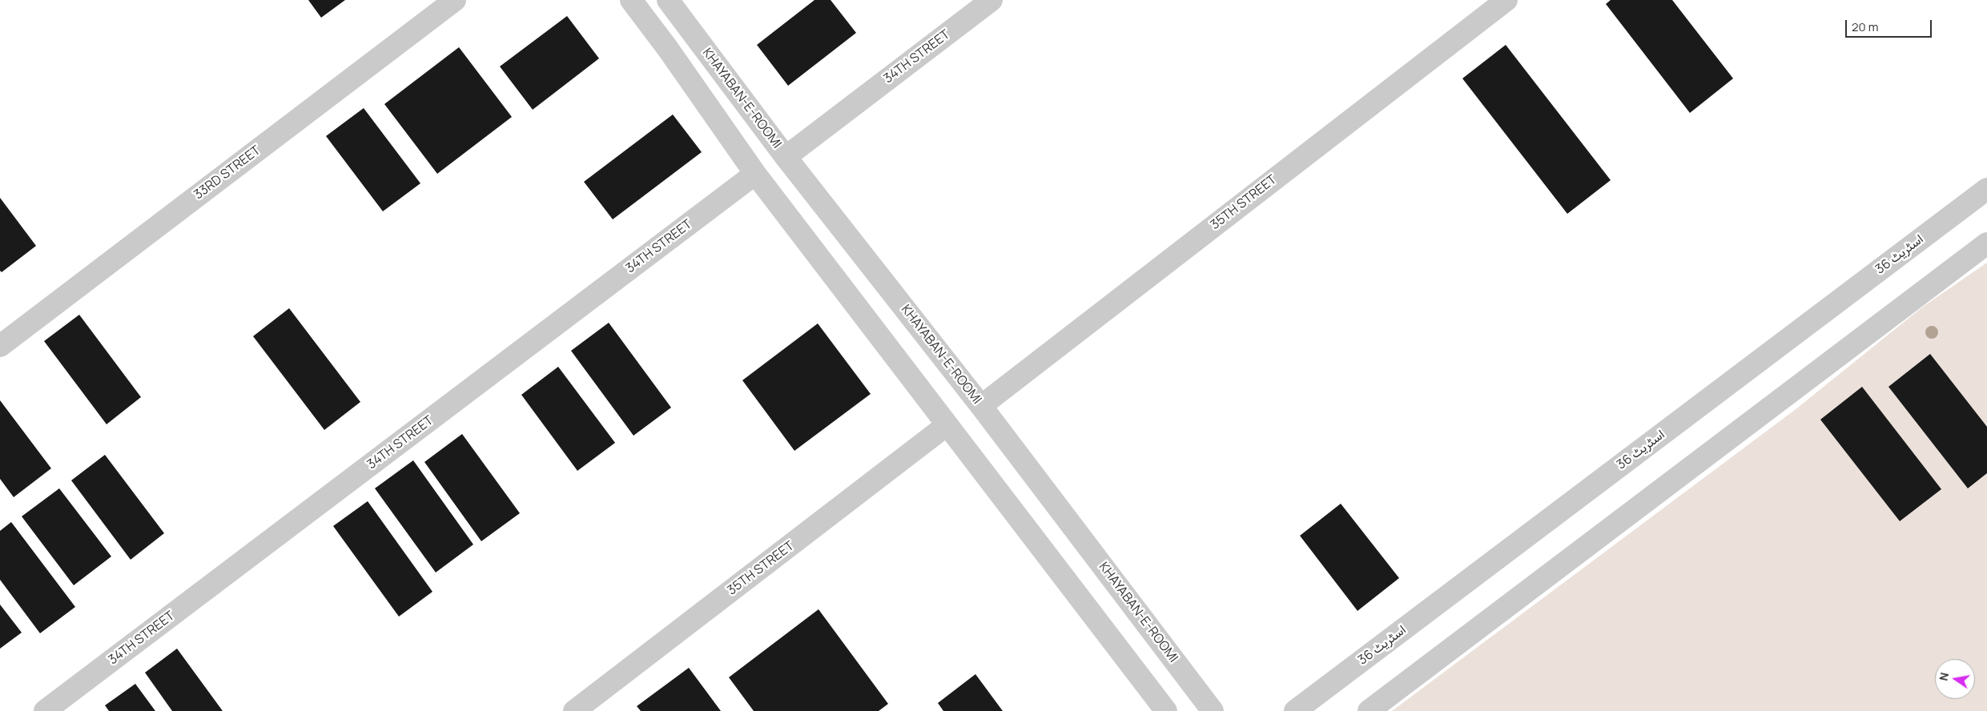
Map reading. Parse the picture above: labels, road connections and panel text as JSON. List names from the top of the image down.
{
  "streets": {
    "street": [
      "34TH STREET",
      "KHAYABAN-E-ROOMI",
      "33RD STREET",
      "35TH STREET",
      "اسٹریٹ 36"
    ]
  },
  "crossings": [
    ["34TH STREET", "KHAYABAN-E-ROOMI"],
    ["KHAYABAN-E-ROOMI", "35TH STREET"]
  ],
  "scale_bar": "20 m",
  "north": "left"
}
